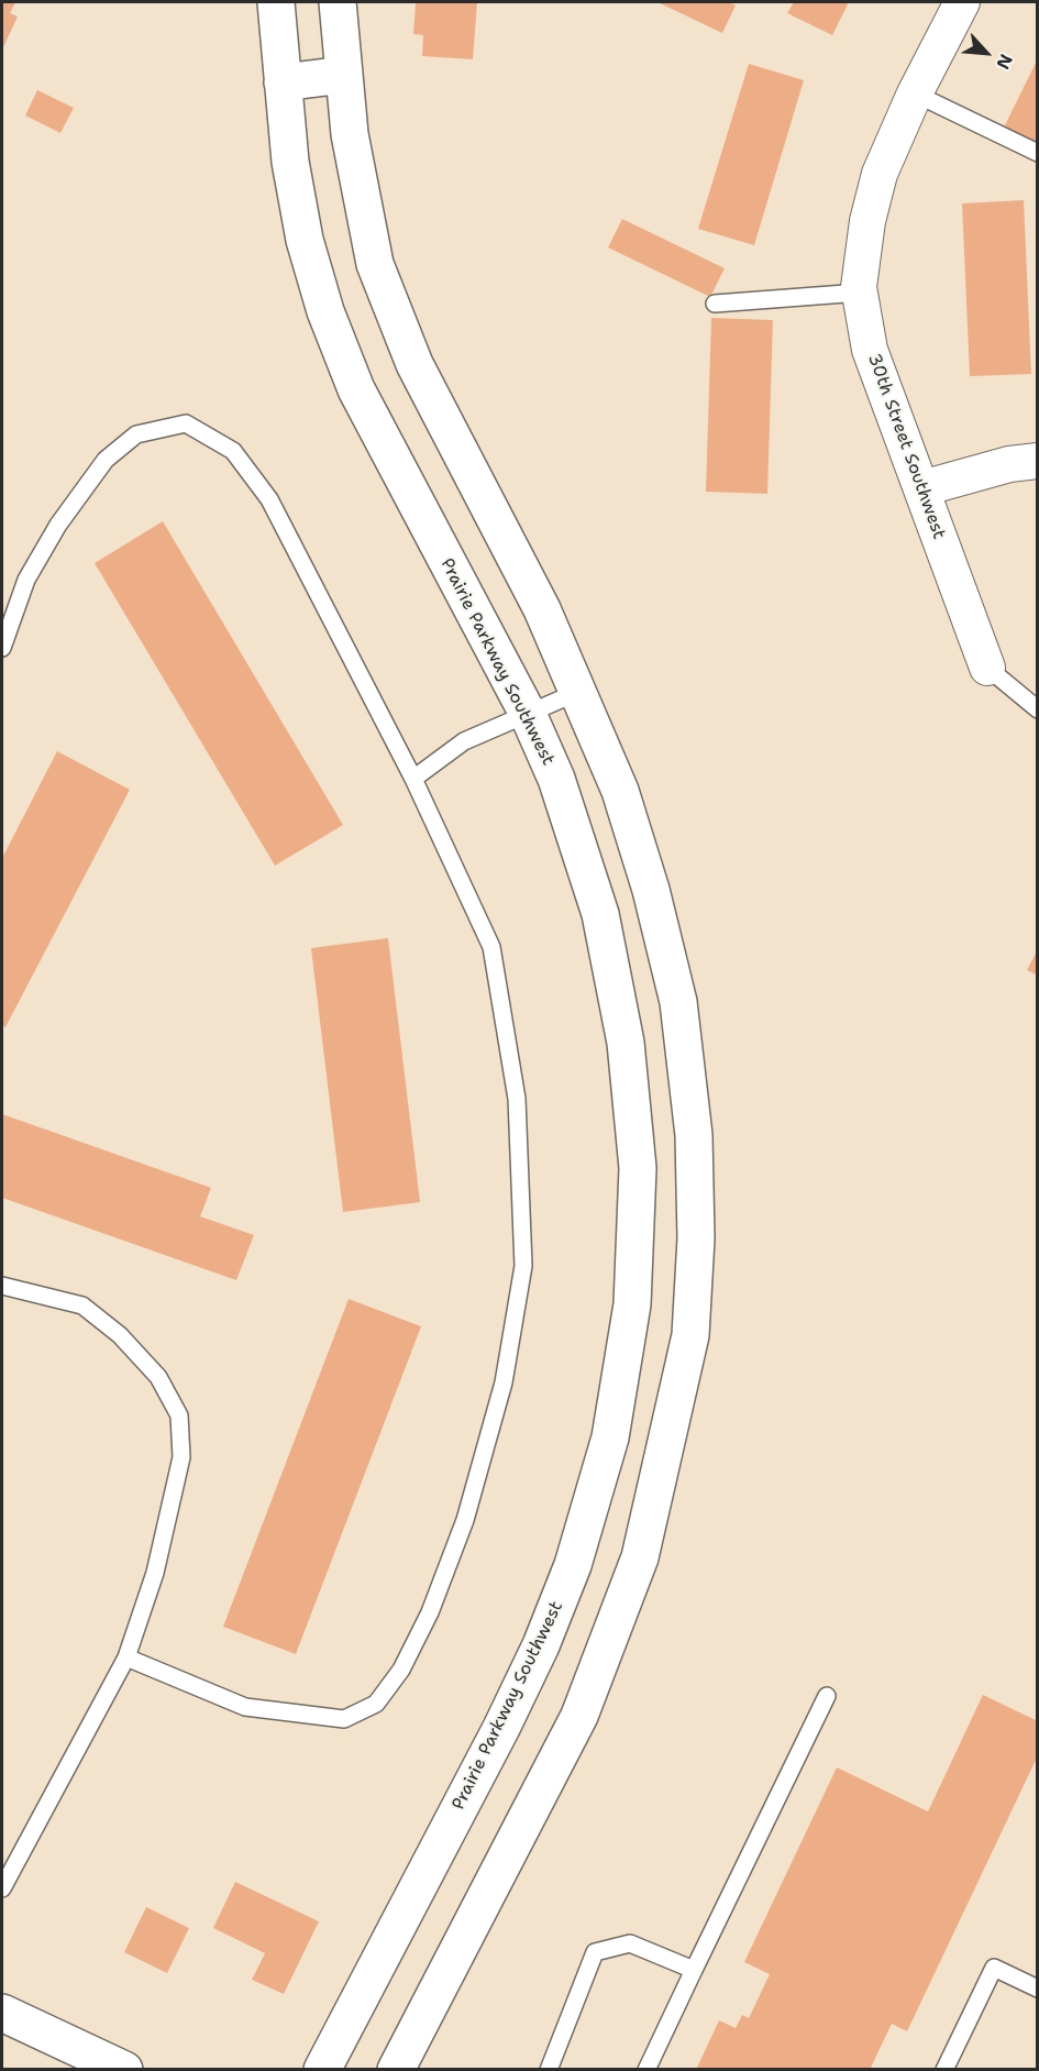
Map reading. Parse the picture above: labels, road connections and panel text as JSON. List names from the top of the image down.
{
  "streets": {
    "street": ["30th Street Southwest", "Prairie Parkway Southwest"]
  },
  "north": "bottom right"
}
